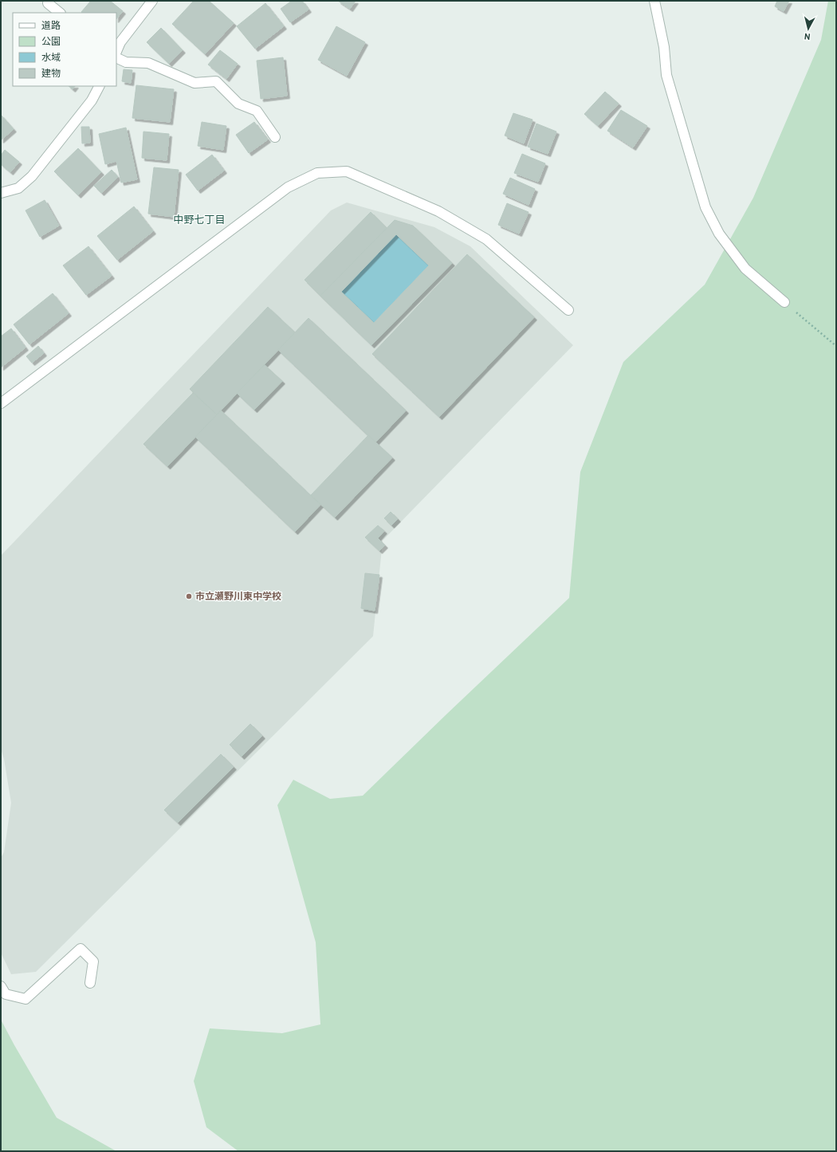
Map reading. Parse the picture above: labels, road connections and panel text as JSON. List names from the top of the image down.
{
  "districts": ["中野七丁目"],
  "places": ["市立瀬野川東中学校"],
  "legend": [
    "道路",
    "公園",
    "水域",
    "建物"
  ],
  "north": "bottom"
}
